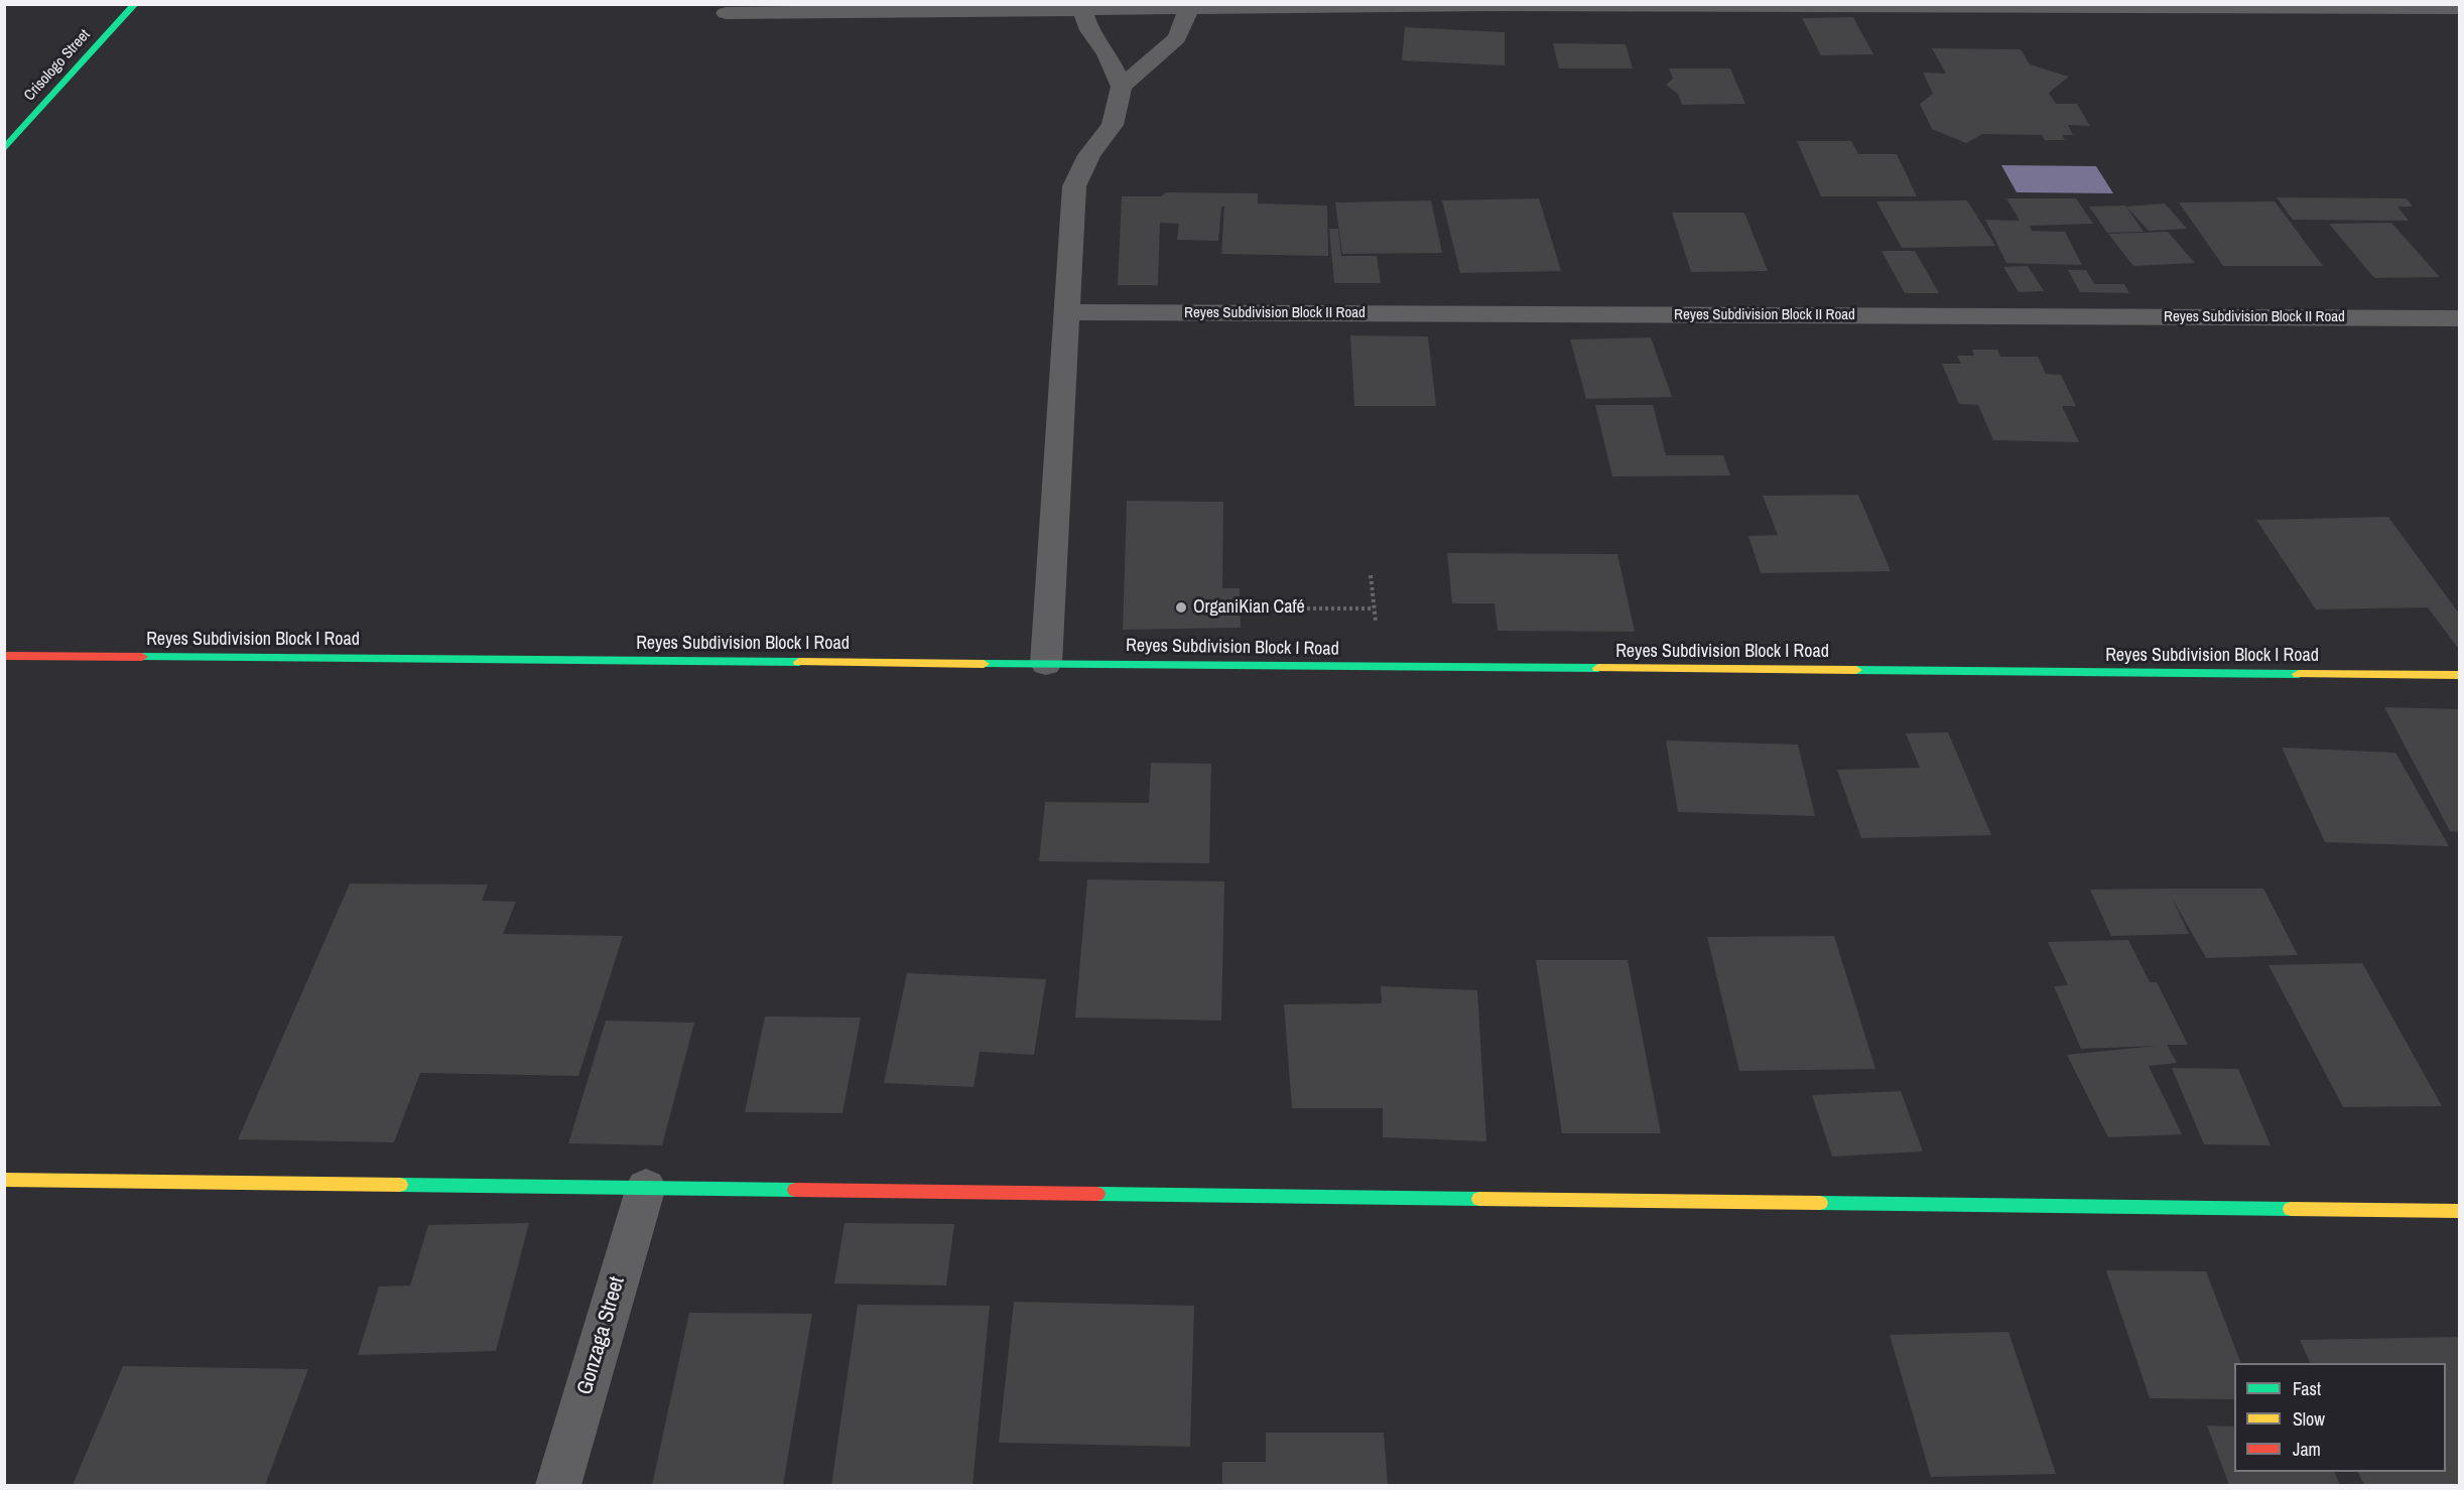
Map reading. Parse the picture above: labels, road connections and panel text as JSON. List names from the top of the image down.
{
  "streets": {
    "street": [
      "Crisologo Street",
      "Reyes Subdivision Block II Road",
      "Reyes Subdivision Block I Road",
      "Gonzaga Street"
    ]
  },
  "places": ["OrganiKian Café"],
  "legend": ["Fast", "Slow", "Jam"]
}
